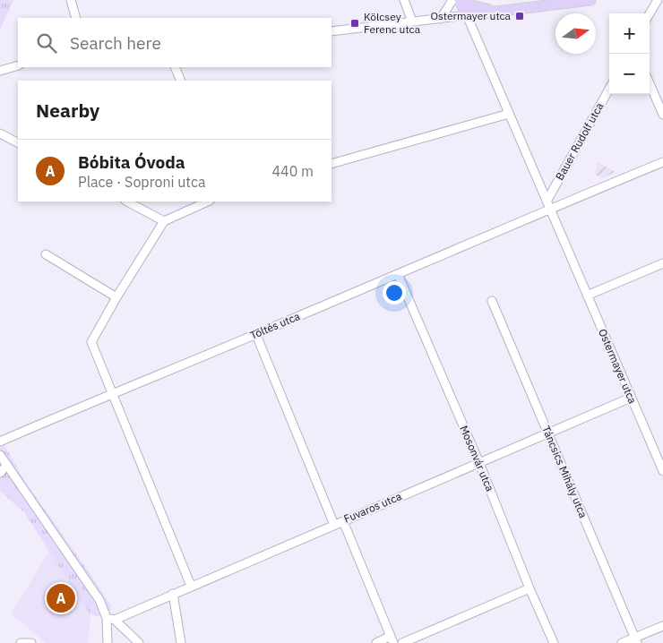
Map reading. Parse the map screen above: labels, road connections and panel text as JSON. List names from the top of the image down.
{
  "streets": {
    "street": [
      "Bauer Rudolf utca",
      "Töltés utca",
      "Ostermayer utca",
      "Mosonvár utca",
      "Táncsics Mihály utca",
      "Fuvaros utca"
    ]
  },
  "crossings": [
    ["Bauer Rudolf utca", "Töltés utca"],
    ["Bauer Rudolf utca", "Ostermayer utca"],
    ["Töltés utca", "Ostermayer utca"],
    ["Töltés utca", "Mosonvár utca"],
    ["Ostermayer utca", "Fuvaros utca"],
    ["Mosonvár utca", "Fuvaros utca"],
    ["Táncsics Mihály utca", "Fuvaros utca"]
  ],
  "places": {
    "transit": ["Ostermayer utca", "Kölcsey Ferenc utca"]
  },
  "north": "right",
  "page": {
    "map_buttons": ["+", "−"],
    "search": "Search here",
    "heading": "Nearby",
    "list": [
      {
        "mark": "A",
        "name": "Bóbita Óvoda",
        "note": "Place · Soproni utca",
        "value": "440 m"
      }
    ],
    "pins": "A"
  }
}
